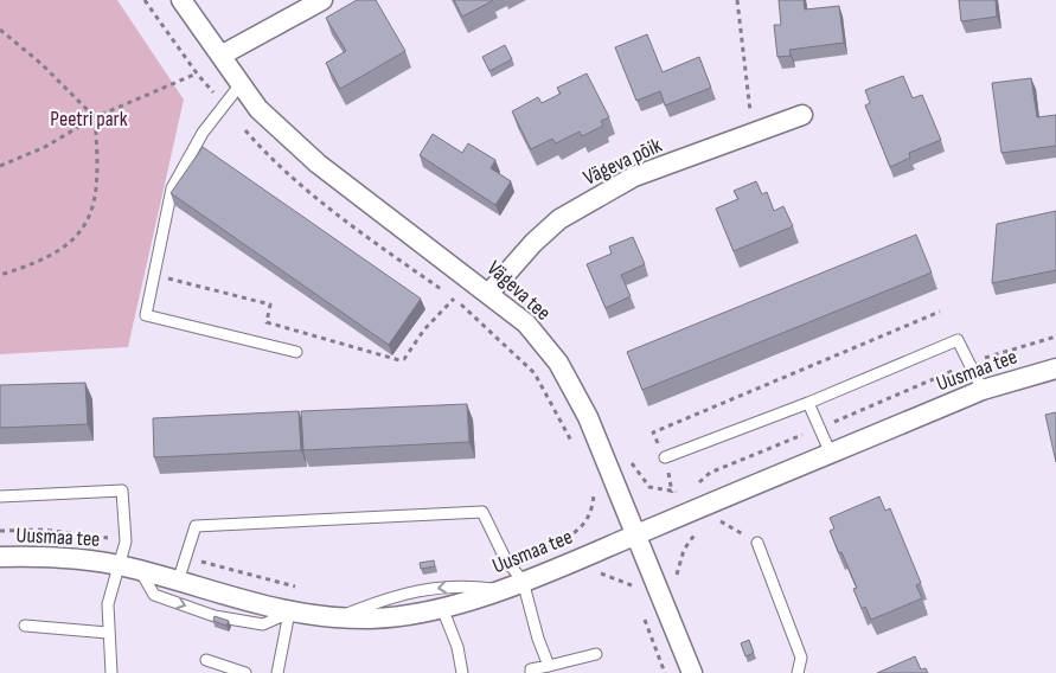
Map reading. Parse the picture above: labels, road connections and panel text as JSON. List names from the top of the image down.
{
  "streets": {
    "street": ["Vägeva põik", "Vägeva tee", "Uusmaa tee"]
  },
  "crossings": [
    ["Vägeva põik", "Vägeva tee"],
    ["Vägeva tee", "Uusmaa tee"]
  ],
  "parks": ["Peetri park"]
}
